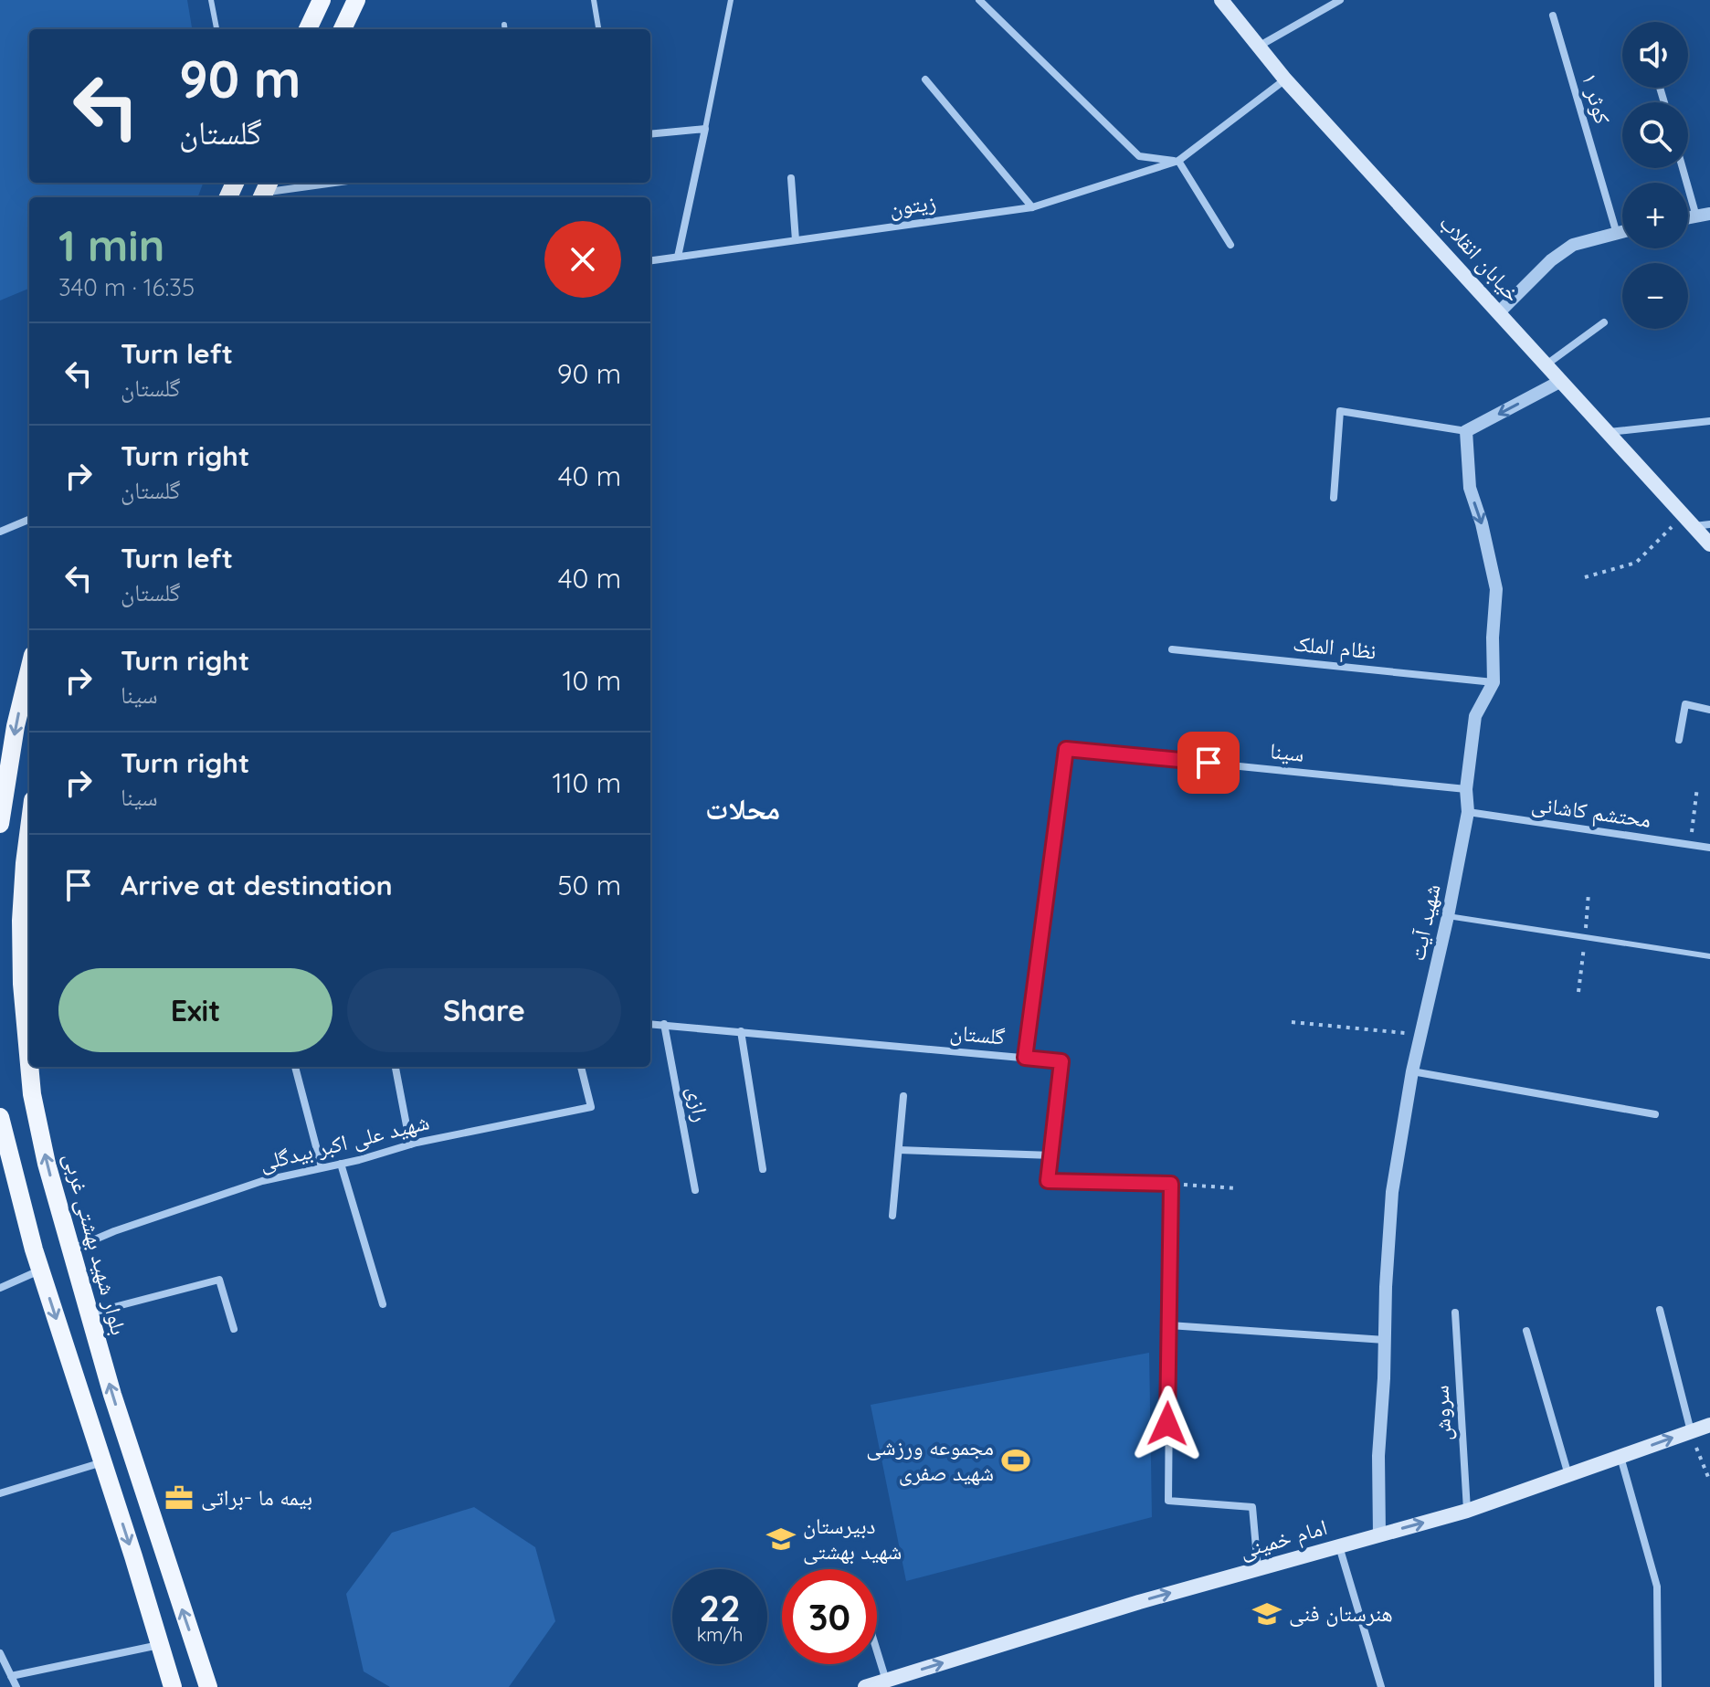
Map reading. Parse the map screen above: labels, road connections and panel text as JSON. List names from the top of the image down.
{
  "streets": {
    "main road": ["خیابان انقلاب", "بلوار شهید بهشتی غربی", "امام خمینی"],
    "street": [
      "کوثر ۱",
      "زیتون",
      "نظام الملک",
      "سینا",
      "محتشم کاشانی",
      "شهید آیت",
      "گلستان",
      "رازی",
      "شهید علی اکبر بیدگلی",
      "سروش"
    ]
  },
  "crossings": [
    ["زیتون", "خیابان انقلاب"],
    ["نظام الملک", "شهید آیت"],
    ["سینا", "شهید آیت"],
    ["سینا", "گلستان"],
    ["محتشم کاشانی", "شهید آیت"],
    ["شهید آیت", "امام خمینی"],
    ["گلستان", "رازی"],
    ["شهید علی اکبر بیدگلی", "بلوار شهید بهشتی غربی"],
    ["سروش", "امام خمینی"]
  ],
  "one_way": ["امام خمینی"],
  "districts": ["محلات"],
  "places": {
    "sports": ["مجموعه ورزشی شهید صفری"],
    "office": ["بیمه ما -براتی"],
    "school or university": ["دبیرستان شهید بهشتی", "هنرستان فنی"]
  },
  "page": {
    "map_buttons": ["+", "−"],
    "turn": ["90 m", "گلستان"],
    "heading": ["1 min", "340 m · 16:35"],
    "list": [
      {
        "name": "Turn left",
        "note": "گلستان",
        "value": "90 m"
      },
      {
        "name": "Turn right",
        "note": "گلستان",
        "value": "40 m"
      },
      {
        "name": "Turn left",
        "note": "گلستان",
        "value": "40 m"
      },
      {
        "name": "Turn right",
        "note": "سینا",
        "value": "10 m"
      },
      {
        "name": "Turn right",
        "note": "سینا",
        "value": "110 m"
      },
      {
        "name": "Arrive at destination",
        "value": "50 m"
      }
    ],
    "buttons": ["Exit", "Share"],
    "speed": "22 km/h",
    "limit": "30"
  }
}
